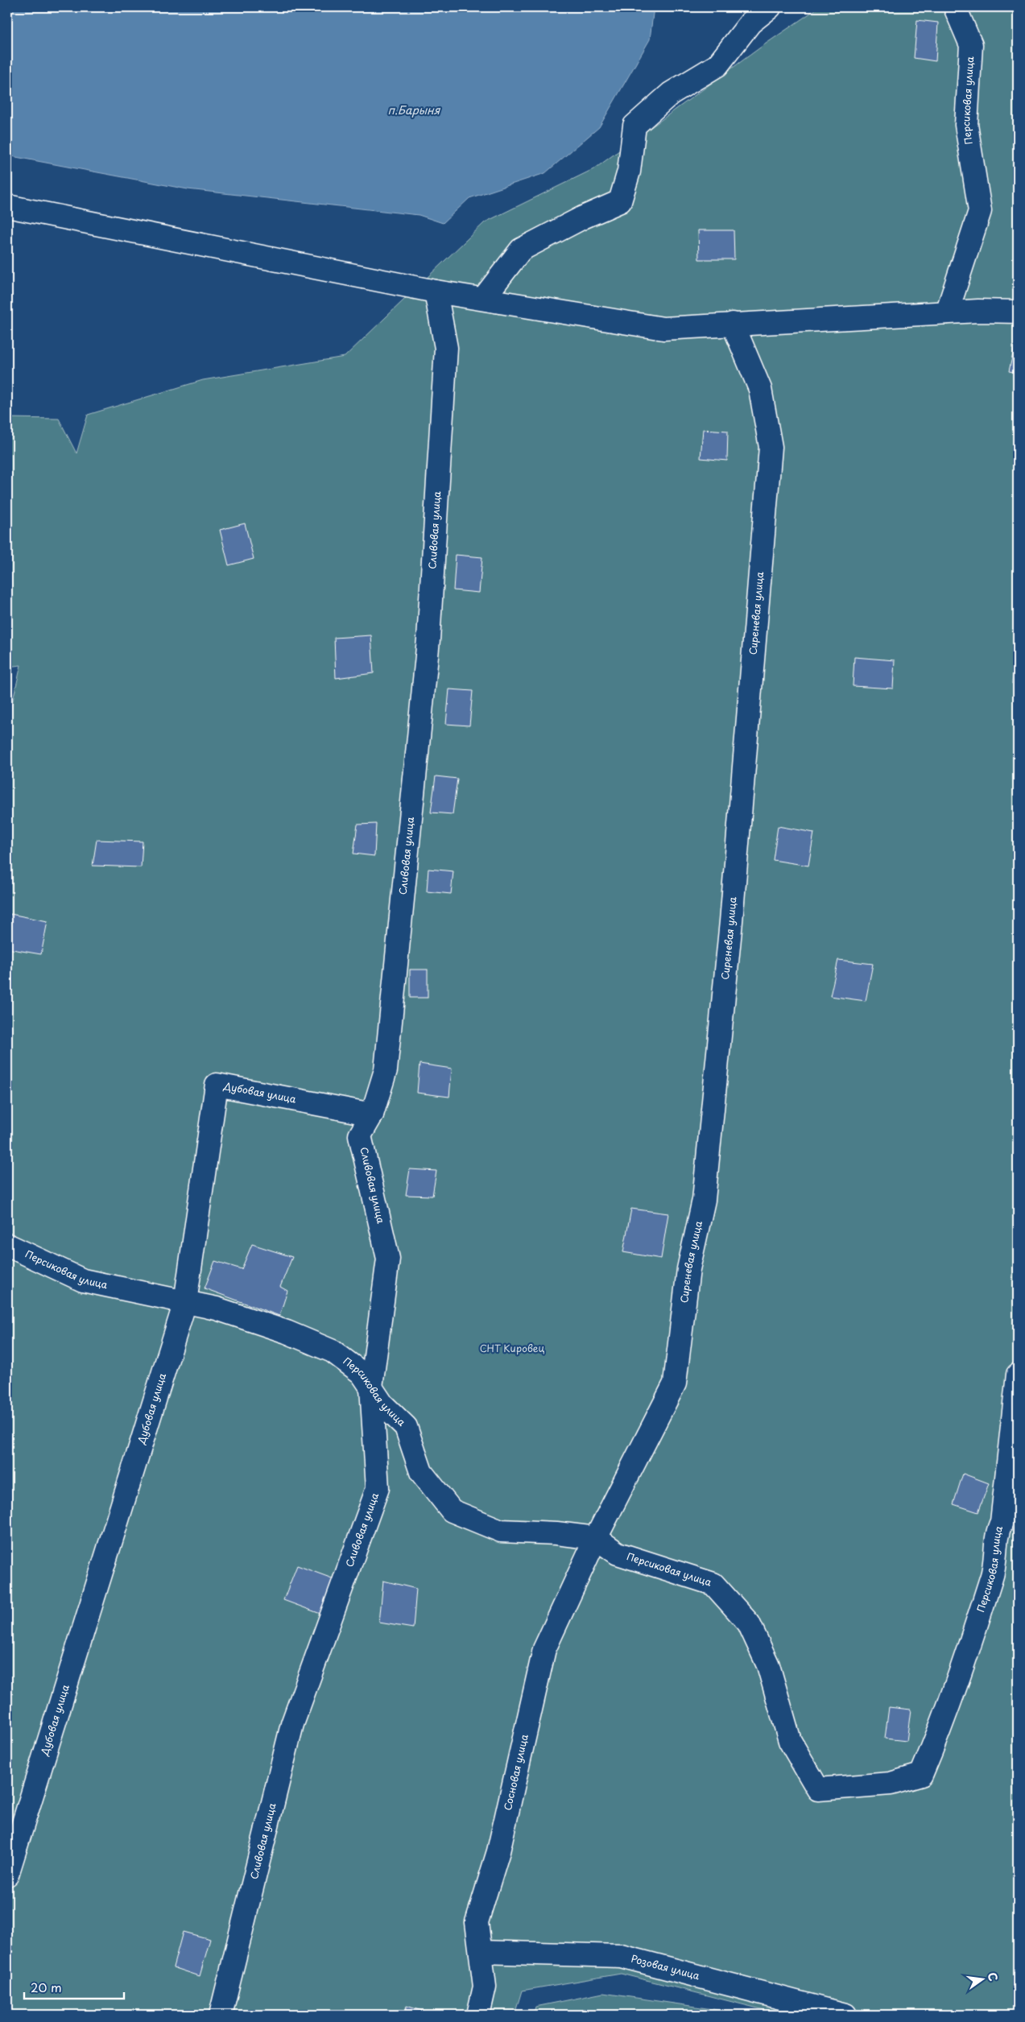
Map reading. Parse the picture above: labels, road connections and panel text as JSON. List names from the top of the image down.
{
  "streets": {
    "street": [
      "Персиковая улица",
      "Сливовая улица",
      "Сиреневая улица",
      "Дубовая улица",
      "Сосновая улица",
      "Розовая улица"
    ]
  },
  "crossings": [
    ["Персиковая улица", "Сливовая улица"],
    ["Персиковая улица", "Сиреневая улица"],
    ["Персиковая улица", "Дубовая улица"],
    ["Персиковая улица", "Сосновая улица"],
    ["Сливовая улица", "Дубовая улица"],
    ["Сиреневая улица", "Сосновая улица"],
    ["Сосновая улица", "Розовая улица"]
  ],
  "water": ["п.Барыня"],
  "parks": ["СНТ Кировец"],
  "scale_bar": "20 m",
  "north": "right"
}
